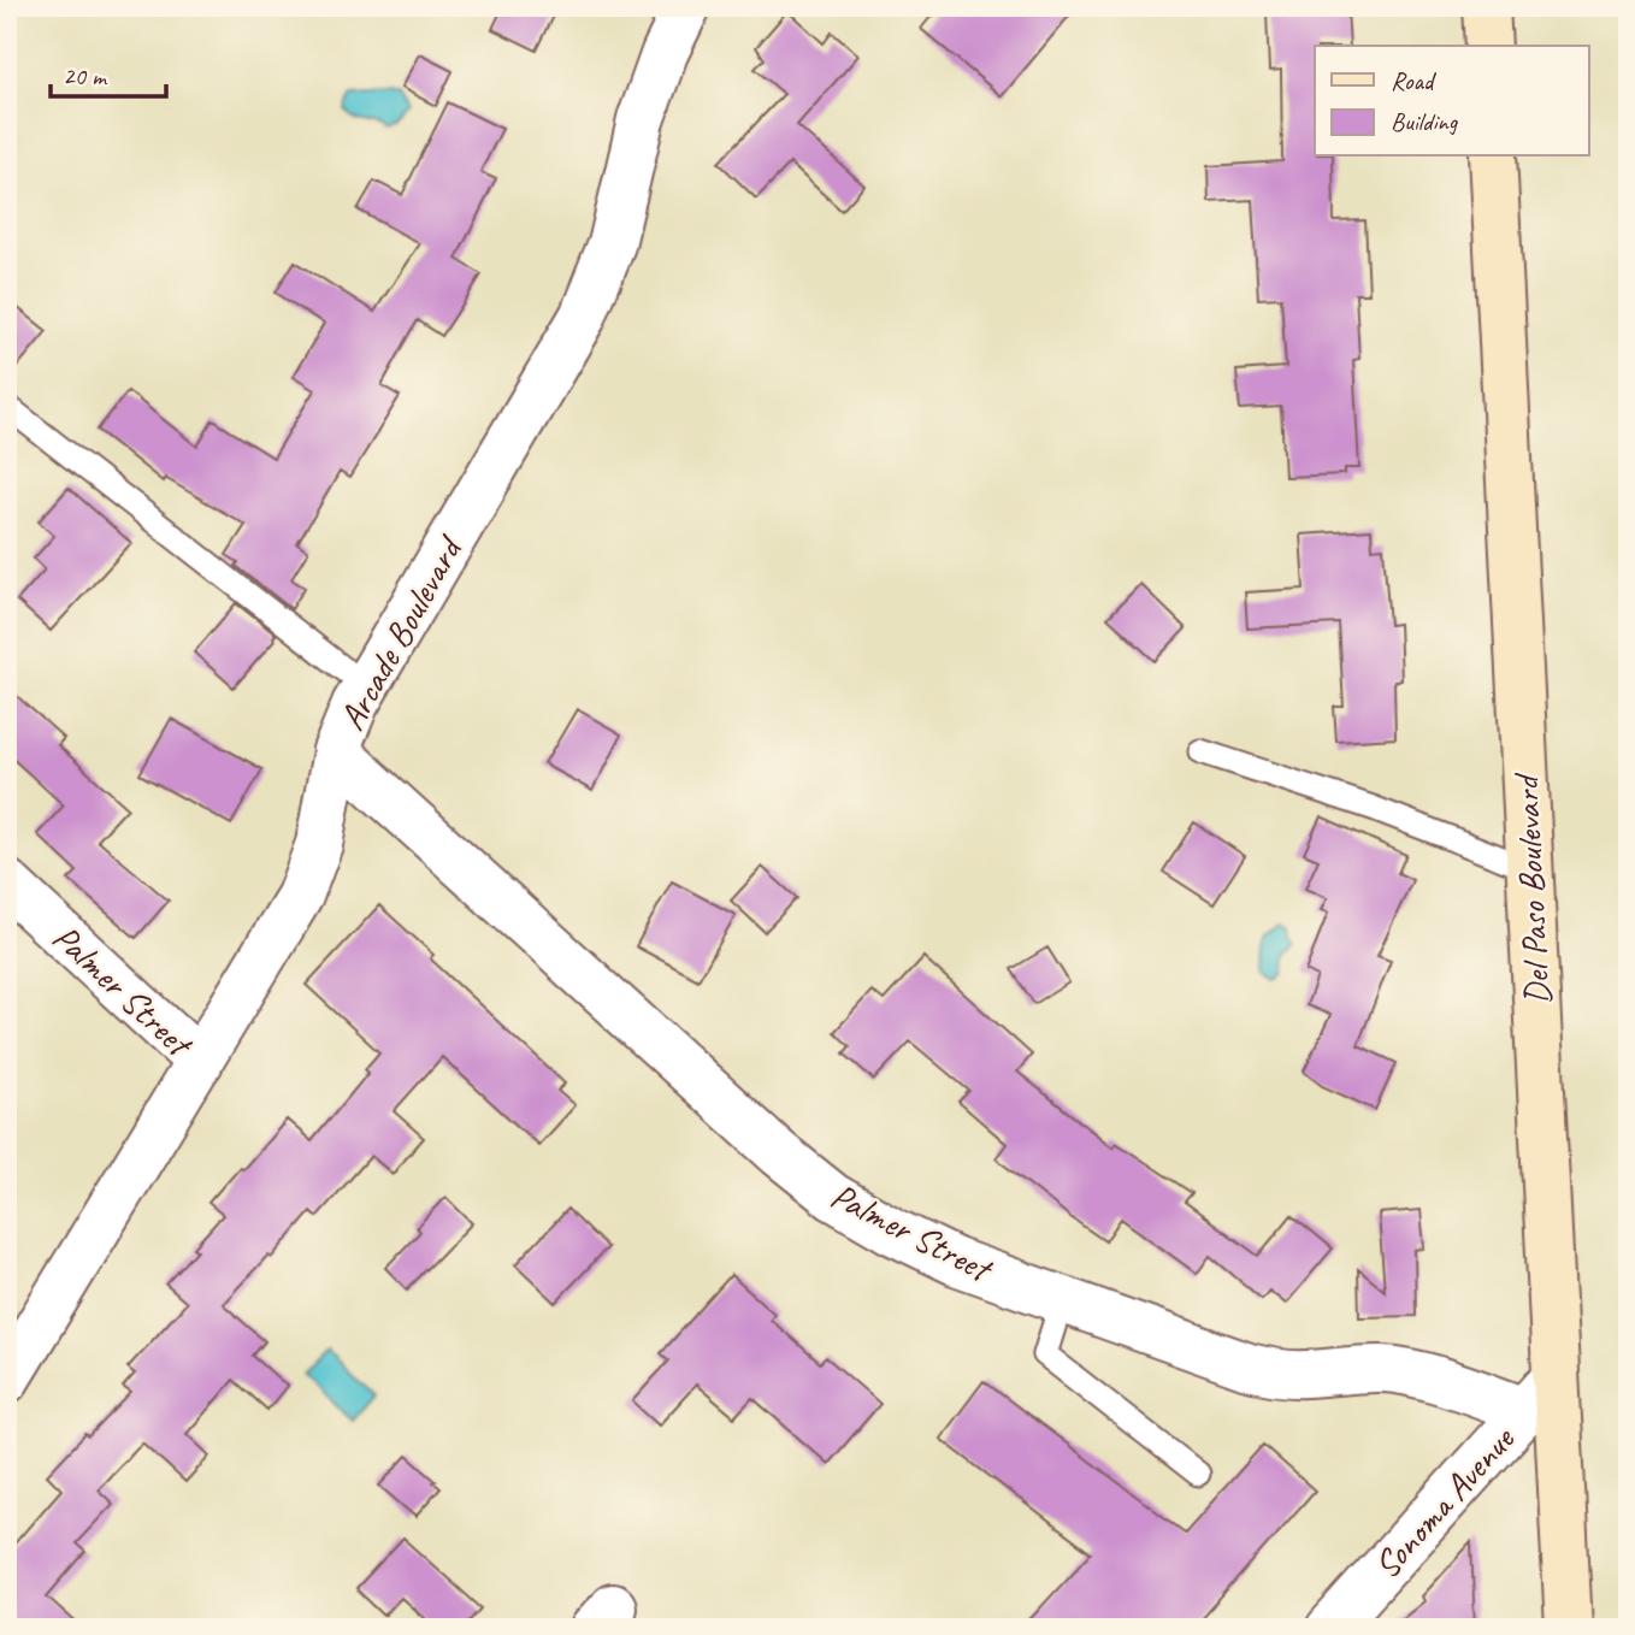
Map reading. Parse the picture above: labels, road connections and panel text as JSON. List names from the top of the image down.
{
  "streets": {
    "main road": ["Del Paso Boulevard"],
    "street": ["Arcade Boulevard", "Palmer Street", "Sonoma Avenue"]
  },
  "crossings": [
    ["Arcade Boulevard", "Palmer Street"],
    ["Del Paso Boulevard", "Sonoma Avenue"],
    ["Palmer Street", "Sonoma Avenue"]
  ],
  "legend": ["Road", "Building"],
  "scale_bar": "20 m"
}
